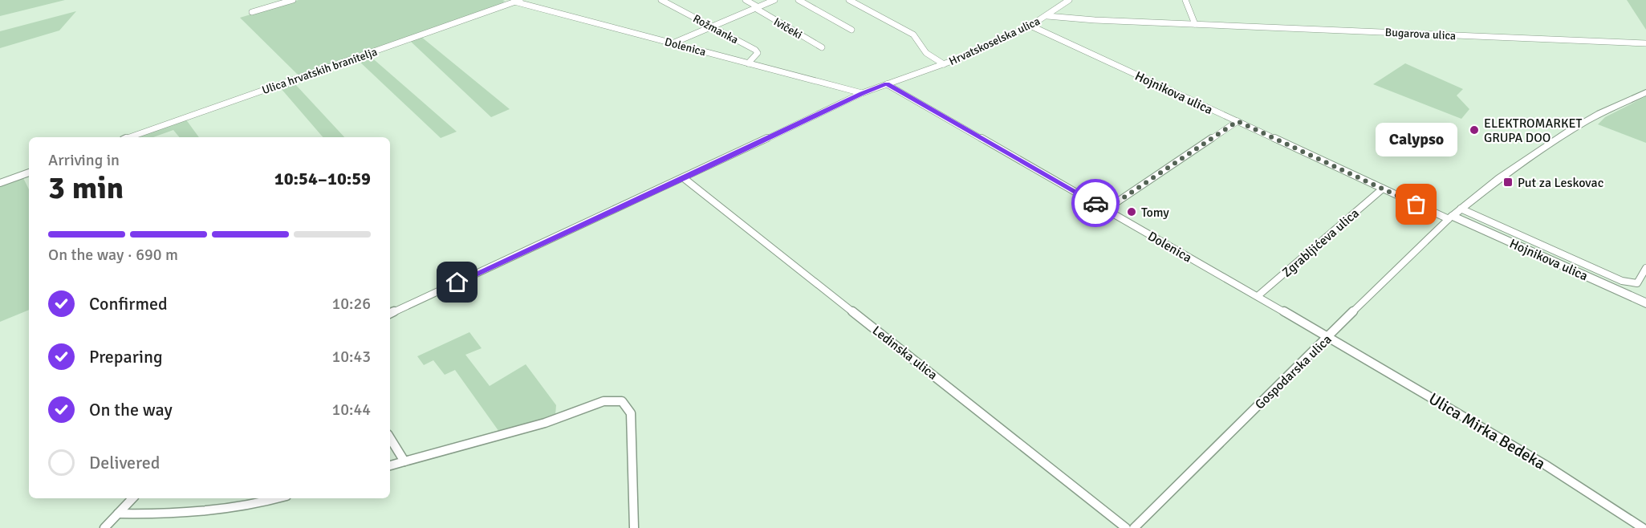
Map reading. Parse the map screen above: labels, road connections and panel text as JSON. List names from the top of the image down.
{
  "streets": {
    "main road": ["Hojnikova ulica"],
    "street": [
      "Ivičeki",
      "Rožmanka",
      "Bugarova ulica",
      "Hrvatskoselska ulica",
      "Dolenica",
      "Ulica hrvatskih branitelja",
      "Zgrabljićeva ulica",
      "Ledinska ulica",
      "Gospodarska ulica",
      "Ulica Mirka Bedeka"
    ]
  },
  "crossings": [
    ["Ivičeki", "Rožmanka"],
    ["Ivičeki", "Dolenica"],
    ["Rožmanka", "Dolenica"],
    ["Bugarova ulica", "Hrvatskoselska ulica"],
    ["Hrvatskoselska ulica", "Dolenica"],
    ["Hrvatskoselska ulica", "Hojnikova ulica"],
    ["Hrvatskoselska ulica", "Ledinska ulica"],
    ["Dolenica", "Ulica hrvatskih branitelja"],
    ["Dolenica", "Zgrabljićeva ulica"],
    ["Dolenica", "Gospodarska ulica"],
    ["Dolenica", "Ulica Mirka Bedeka"],
    ["Hojnikova ulica", "Zgrabljićeva ulica"],
    ["Hojnikova ulica", "Gospodarska ulica"],
    ["Gospodarska ulica", "Ulica Mirka Bedeka"]
  ],
  "places": {
    "other": ["ELEKTROMARKET GRUPA DOO", "Calypso", "Tomy"],
    "transit": ["Put za Leskovac"]
  },
  "page": {
    "bubble": "Calypso",
    "heading": ["3 min", "Arriving in", "10:54–10:59"],
    "bar": "On the way · 690 m",
    "list": [
      ["Confirmed", "10:26"],
      ["Preparing", "10:43"],
      ["On the way", "10:44"],
      "Delivered"
    ]
  }
}
